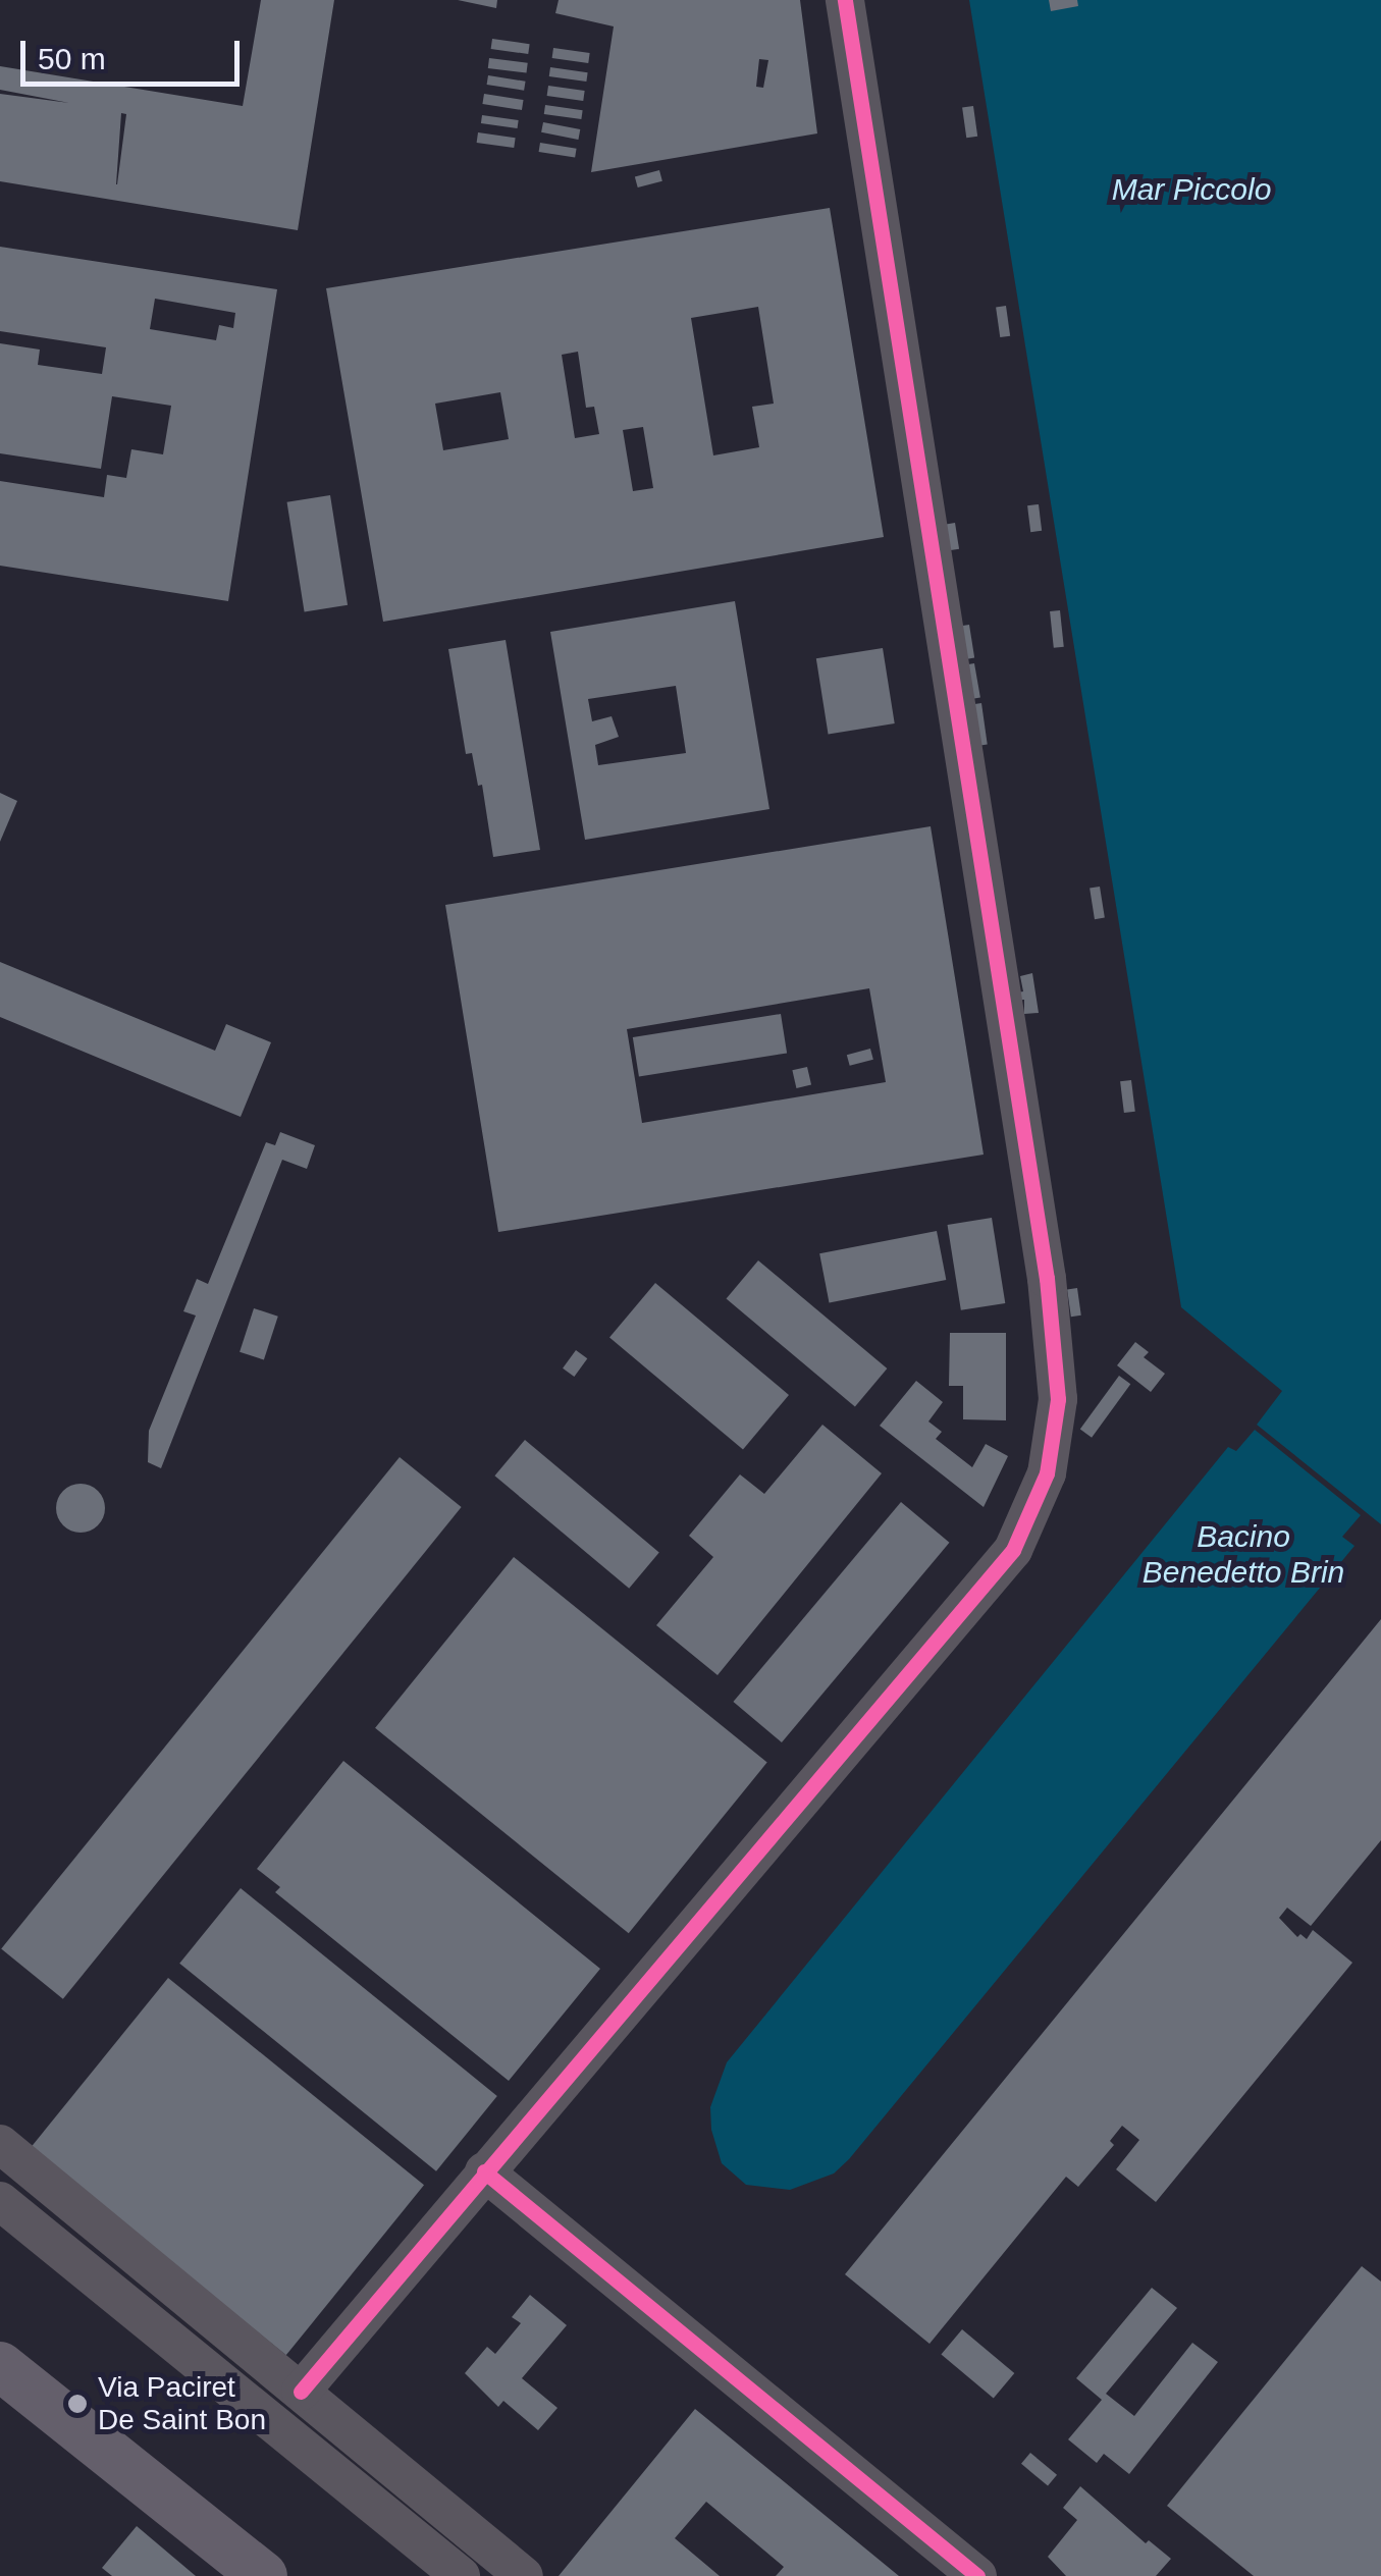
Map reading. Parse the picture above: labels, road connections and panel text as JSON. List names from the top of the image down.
{
  "water": ["Mar Piccolo", "Bacino Benedetto Brin"],
  "places": ["Via Paciret De Saint Bon"],
  "scale_bar": "50 m"
}
